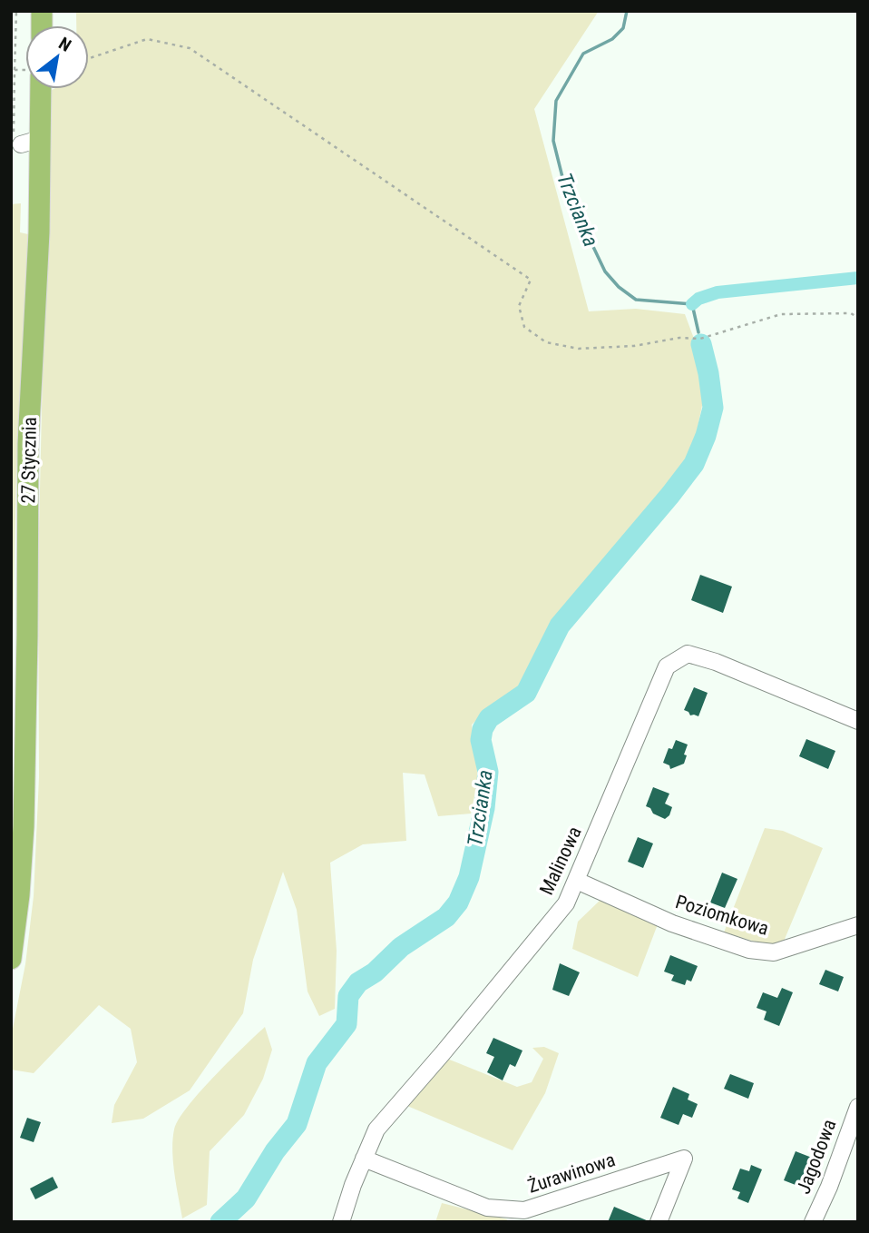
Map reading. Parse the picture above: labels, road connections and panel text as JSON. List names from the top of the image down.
{
  "streets": {
    "main road": ["27 Stycznia"],
    "street": [
      "Malinowa",
      "Poziomkowa",
      "Jagodowa",
      "Żurawinowa"
    ]
  },
  "crossings": [
    ["Malinowa", "Poziomkowa"],
    ["Malinowa", "Żurawinowa"]
  ],
  "water": ["Trzcianka"],
  "north": "top right"
}
